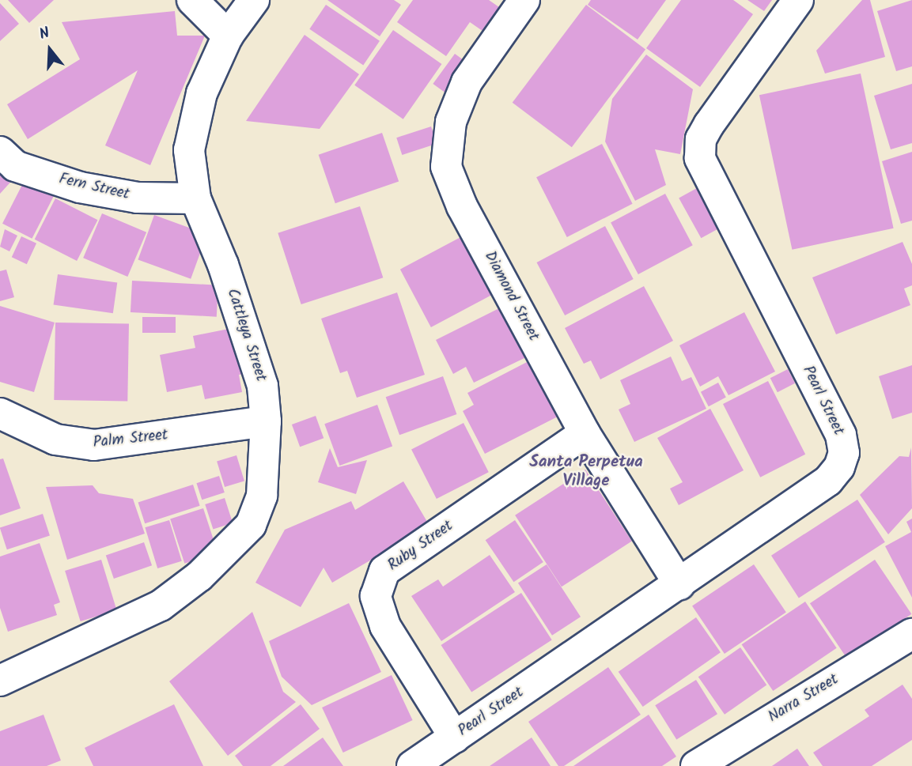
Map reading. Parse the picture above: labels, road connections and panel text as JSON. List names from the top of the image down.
{
  "streets": {
    "street": [
      "Fern Street",
      "Diamond Street",
      "Cattleya Street",
      "Pearl Street",
      "Palm Street",
      "Ruby Street",
      "Narra Street"
    ]
  },
  "crossings": [
    ["Fern Street", "Cattleya Street"],
    ["Diamond Street", "Pearl Street"],
    ["Diamond Street", "Ruby Street"],
    ["Cattleya Street", "Palm Street"],
    ["Pearl Street", "Ruby Street"]
  ],
  "districts": ["Santa Perpetua Village"],
  "north": "top"
}
